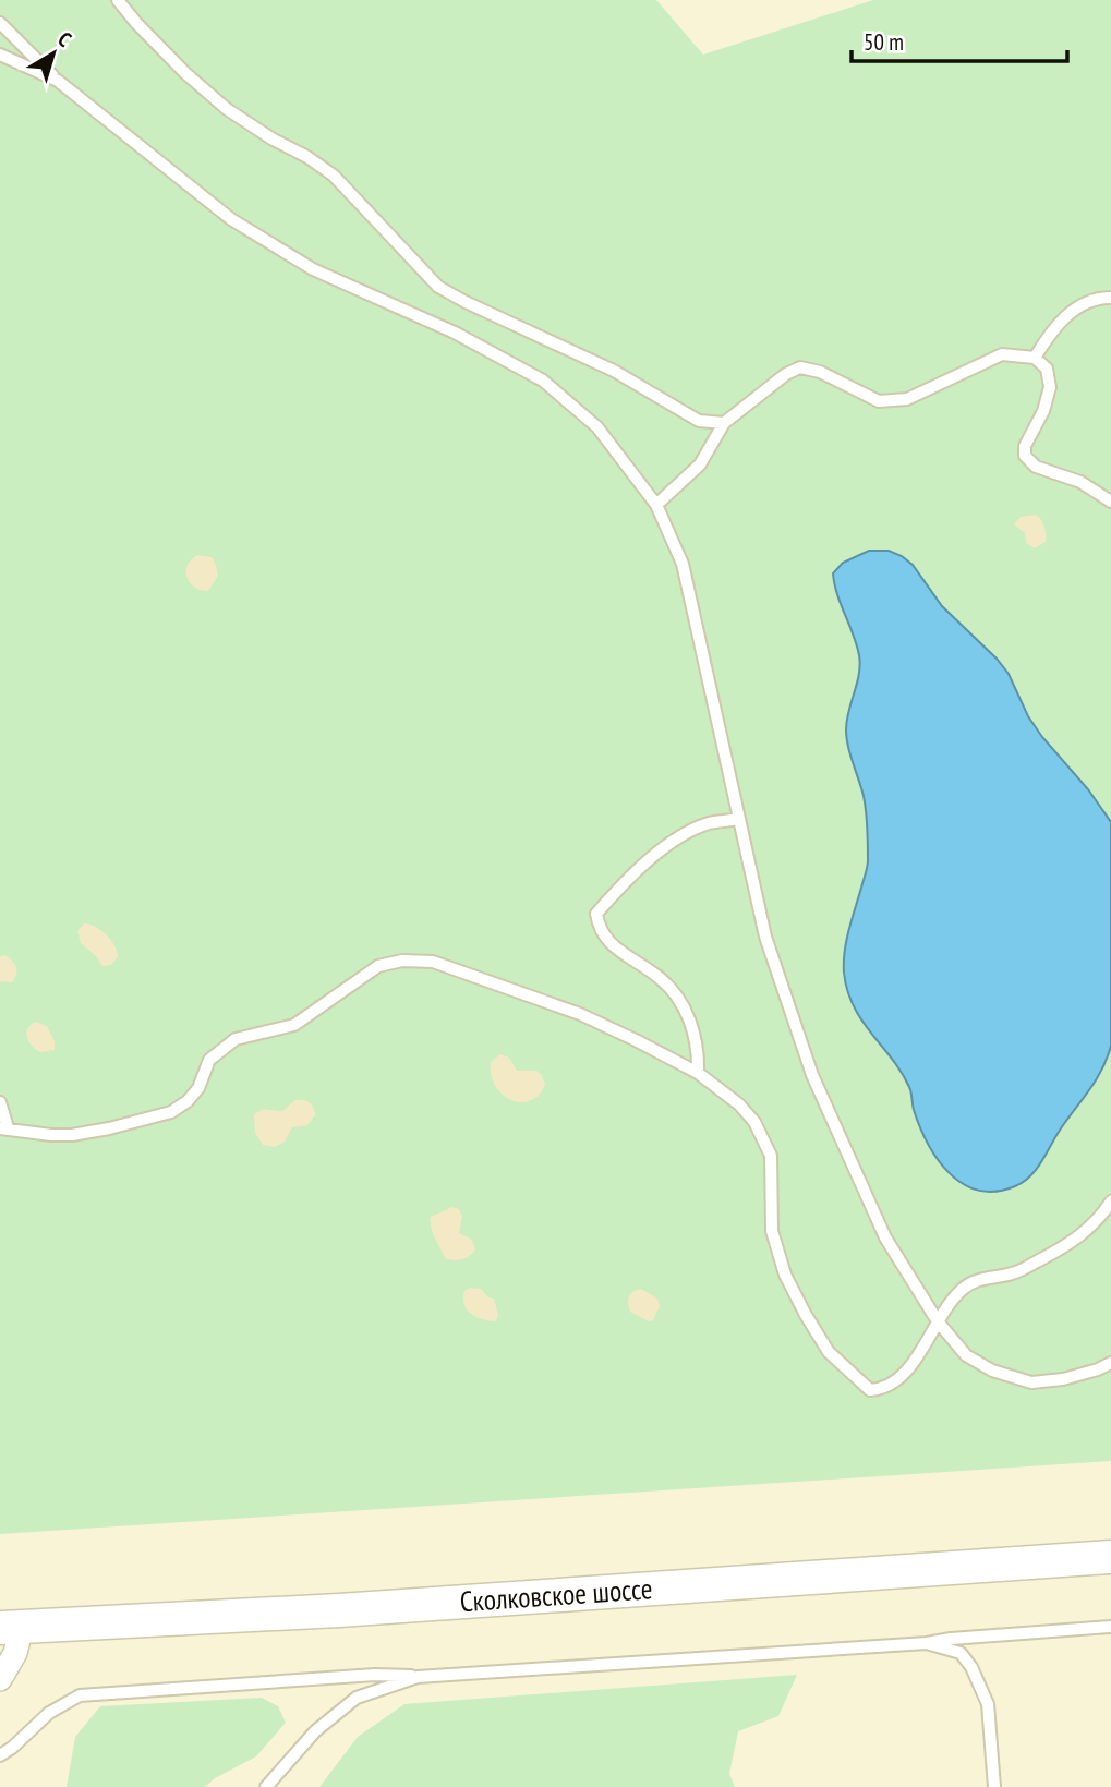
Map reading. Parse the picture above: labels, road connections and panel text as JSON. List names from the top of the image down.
{
  "streets": {
    "street": ["Сколковское шоссе"]
  },
  "scale_bar": "50 m",
  "north": "top right"
}
